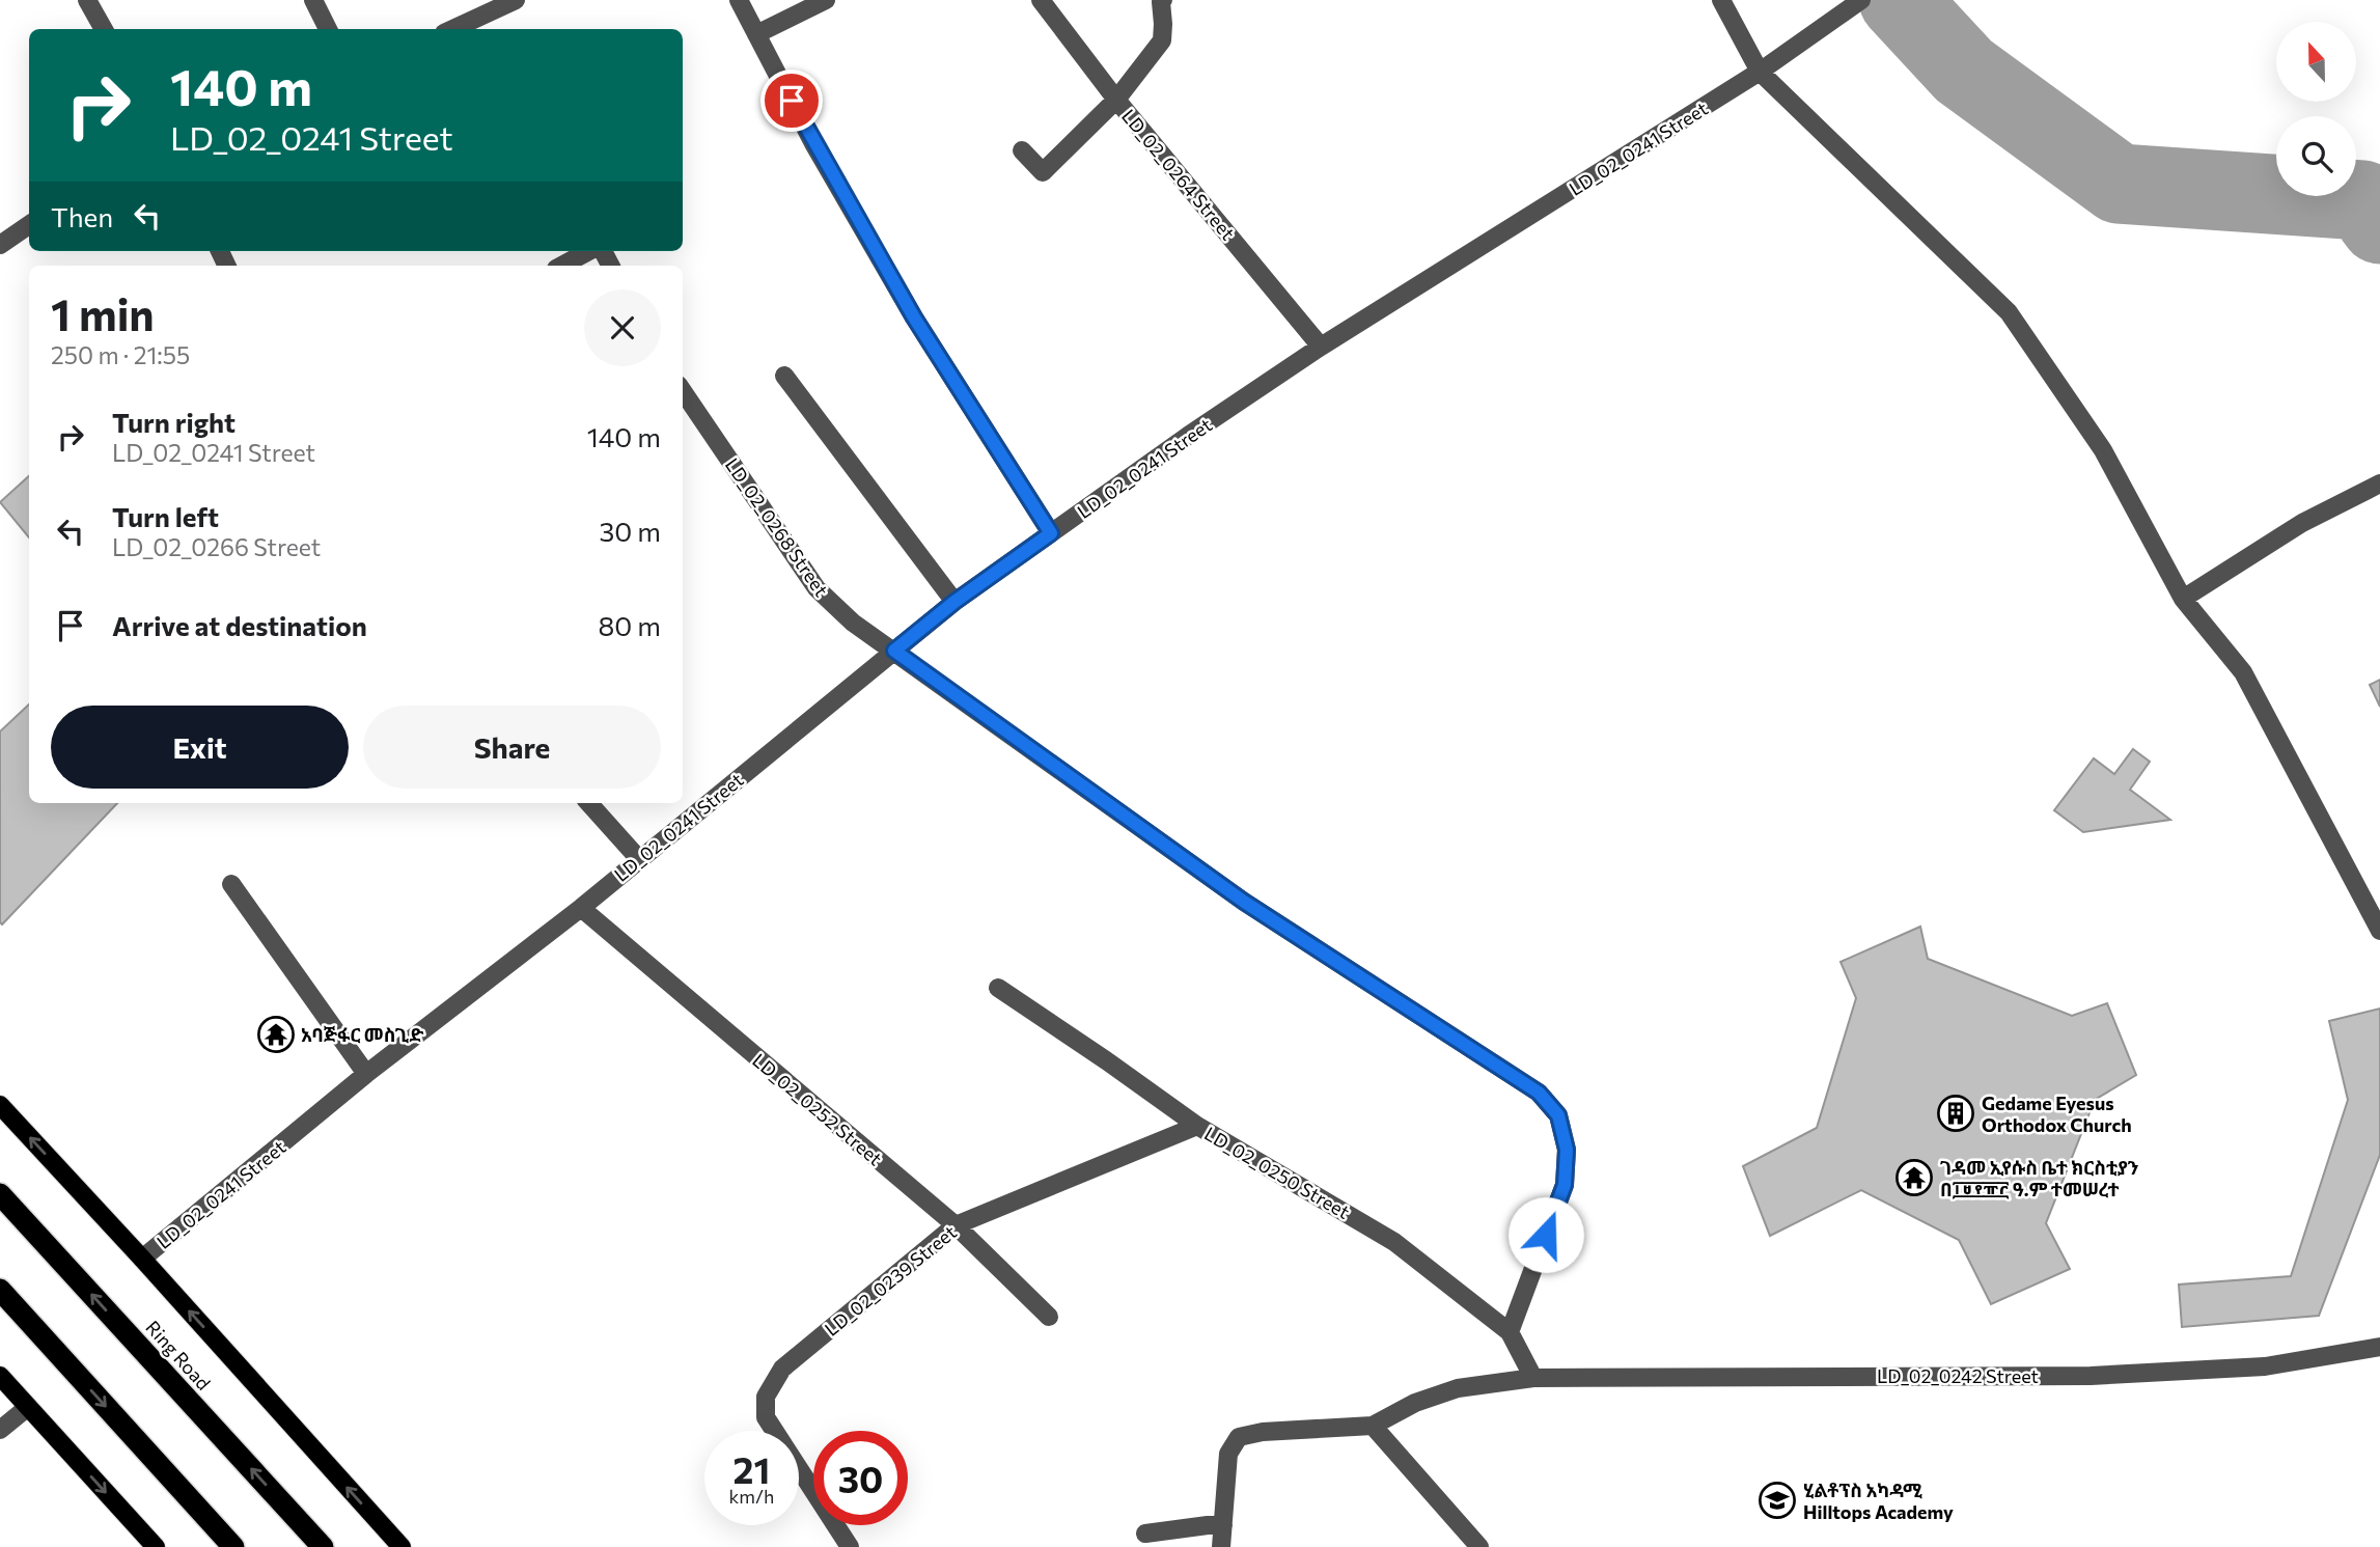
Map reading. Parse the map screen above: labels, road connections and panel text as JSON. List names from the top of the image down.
{
  "streets": {
    "highway": ["Ring Road"],
    "street": [
      "LD_02_0241 Street",
      "LD_02_0264 Street",
      "LD_02_0268 Street",
      "LD_02_0252 Street",
      "LD_02_0250 Street",
      "LD_02_0239 Street",
      "LD_02_0242 Street"
    ]
  },
  "crossings": [
    ["LD_02_0241 Street", "LD_02_0264 Street"],
    ["LD_02_0241 Street", "LD_02_0268 Street"],
    ["LD_02_0241 Street", "LD_02_0252 Street"],
    ["LD_02_0268 Street", "LD_02_0250 Street"],
    ["LD_02_0252 Street", "LD_02_0239 Street"],
    ["LD_02_0250 Street", "LD_02_0239 Street"],
    ["LD_02_0250 Street", "LD_02_0242 Street"]
  ],
  "places": {
    "temple": ["አባጅፋር መስጊድ", "ገዳመ ኢየሱስ ቤተ ክርስቲያን በ፲፱፻፹፫ ዓ.ም ተመሠረተ"],
    "building": ["Gedame Eyesus Orthodox Church"],
    "school or university": ["ሂልቶፕስ አካዳሚ Hilltops Academy"]
  },
  "north": "top",
  "page": {
    "turn": ["140 m", "LD_02_0241 Street"],
    "then": "Then",
    "heading": ["1 min", "250 m · 21:55"],
    "list": [
      {
        "name": "Turn right",
        "note": "LD_02_0241 Street",
        "value": "140 m"
      },
      {
        "name": "Turn left",
        "note": "LD_02_0266 Street",
        "value": "30 m"
      },
      {
        "name": "Arrive at destination",
        "value": "80 m"
      }
    ],
    "buttons": ["Exit", "Share"],
    "speed": "21 km/h",
    "limit": "30"
  }
}
